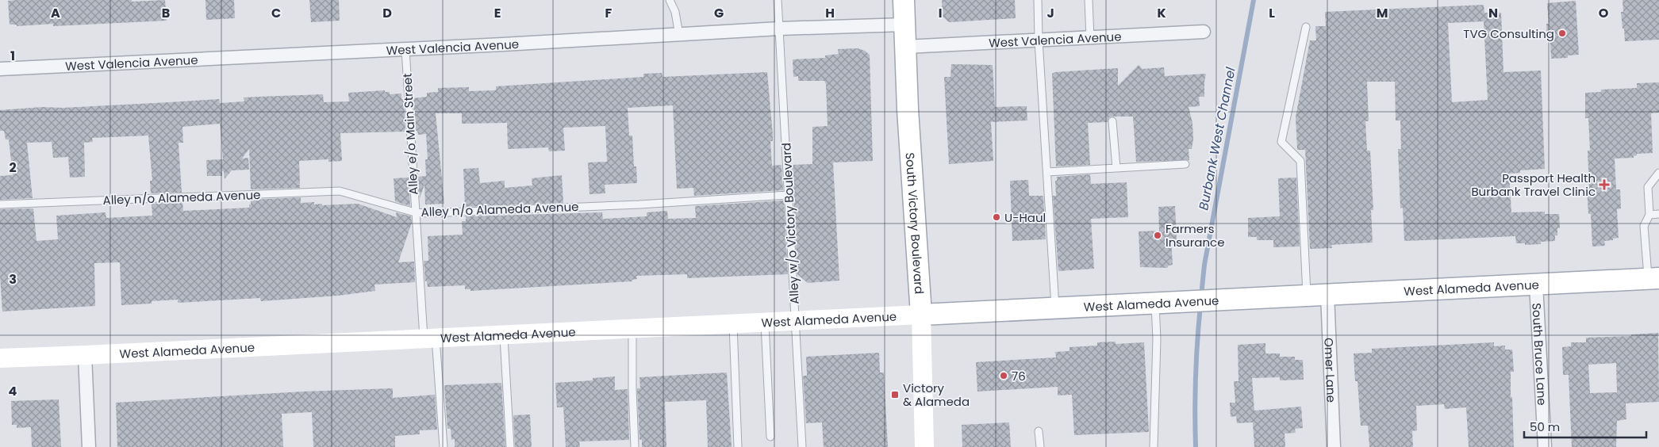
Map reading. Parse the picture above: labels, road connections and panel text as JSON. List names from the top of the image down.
{
  "streets": {
    "main road": ["South Victory Boulevard", "West Alameda Avenue"],
    "street": ["West Valencia Avenue", "South Bruce Lane", "Omer Lane"],
    "lane": ["Alley e/o Main Street", "Alley n/o Alameda Avenue", "Alley w/o Victory Boulevard"]
  },
  "crossings": [
    ["West Valencia Avenue", "Alley e/o Main Street"],
    ["West Valencia Avenue", "Alley w/o Victory Boulevard"],
    ["West Valencia Avenue", "South Victory Boulevard"],
    ["Alley e/o Main Street", "Alley n/o Alameda Avenue"],
    ["Alley e/o Main Street", "West Alameda Avenue"],
    ["Alley n/o Alameda Avenue", "Alley w/o Victory Boulevard"],
    ["Alley w/o Victory Boulevard", "West Alameda Avenue"],
    ["South Victory Boulevard", "West Alameda Avenue"],
    ["West Alameda Avenue", "South Bruce Lane"],
    ["West Alameda Avenue", "Omer Lane"]
  ],
  "water": ["Burbank West Channel"],
  "places": {
    "other": [
      "TVG Consulting",
      "U-Haul",
      "Farmers Insurance",
      "76"
    ],
    "health": ["Passport Health Burbank Travel Clinic"],
    "transit": ["Victory & Alameda"]
  },
  "scale_bar": "50 m",
  "grid": {
    "columns": [
      "A",
      "B",
      "C",
      "D",
      "E",
      "F",
      "G",
      "H",
      "I",
      "J",
      "K",
      "L",
      "M",
      "N",
      "O"
    ],
    "rows": [
      "1",
      "2",
      "3",
      "4"
    ]
  }
}
